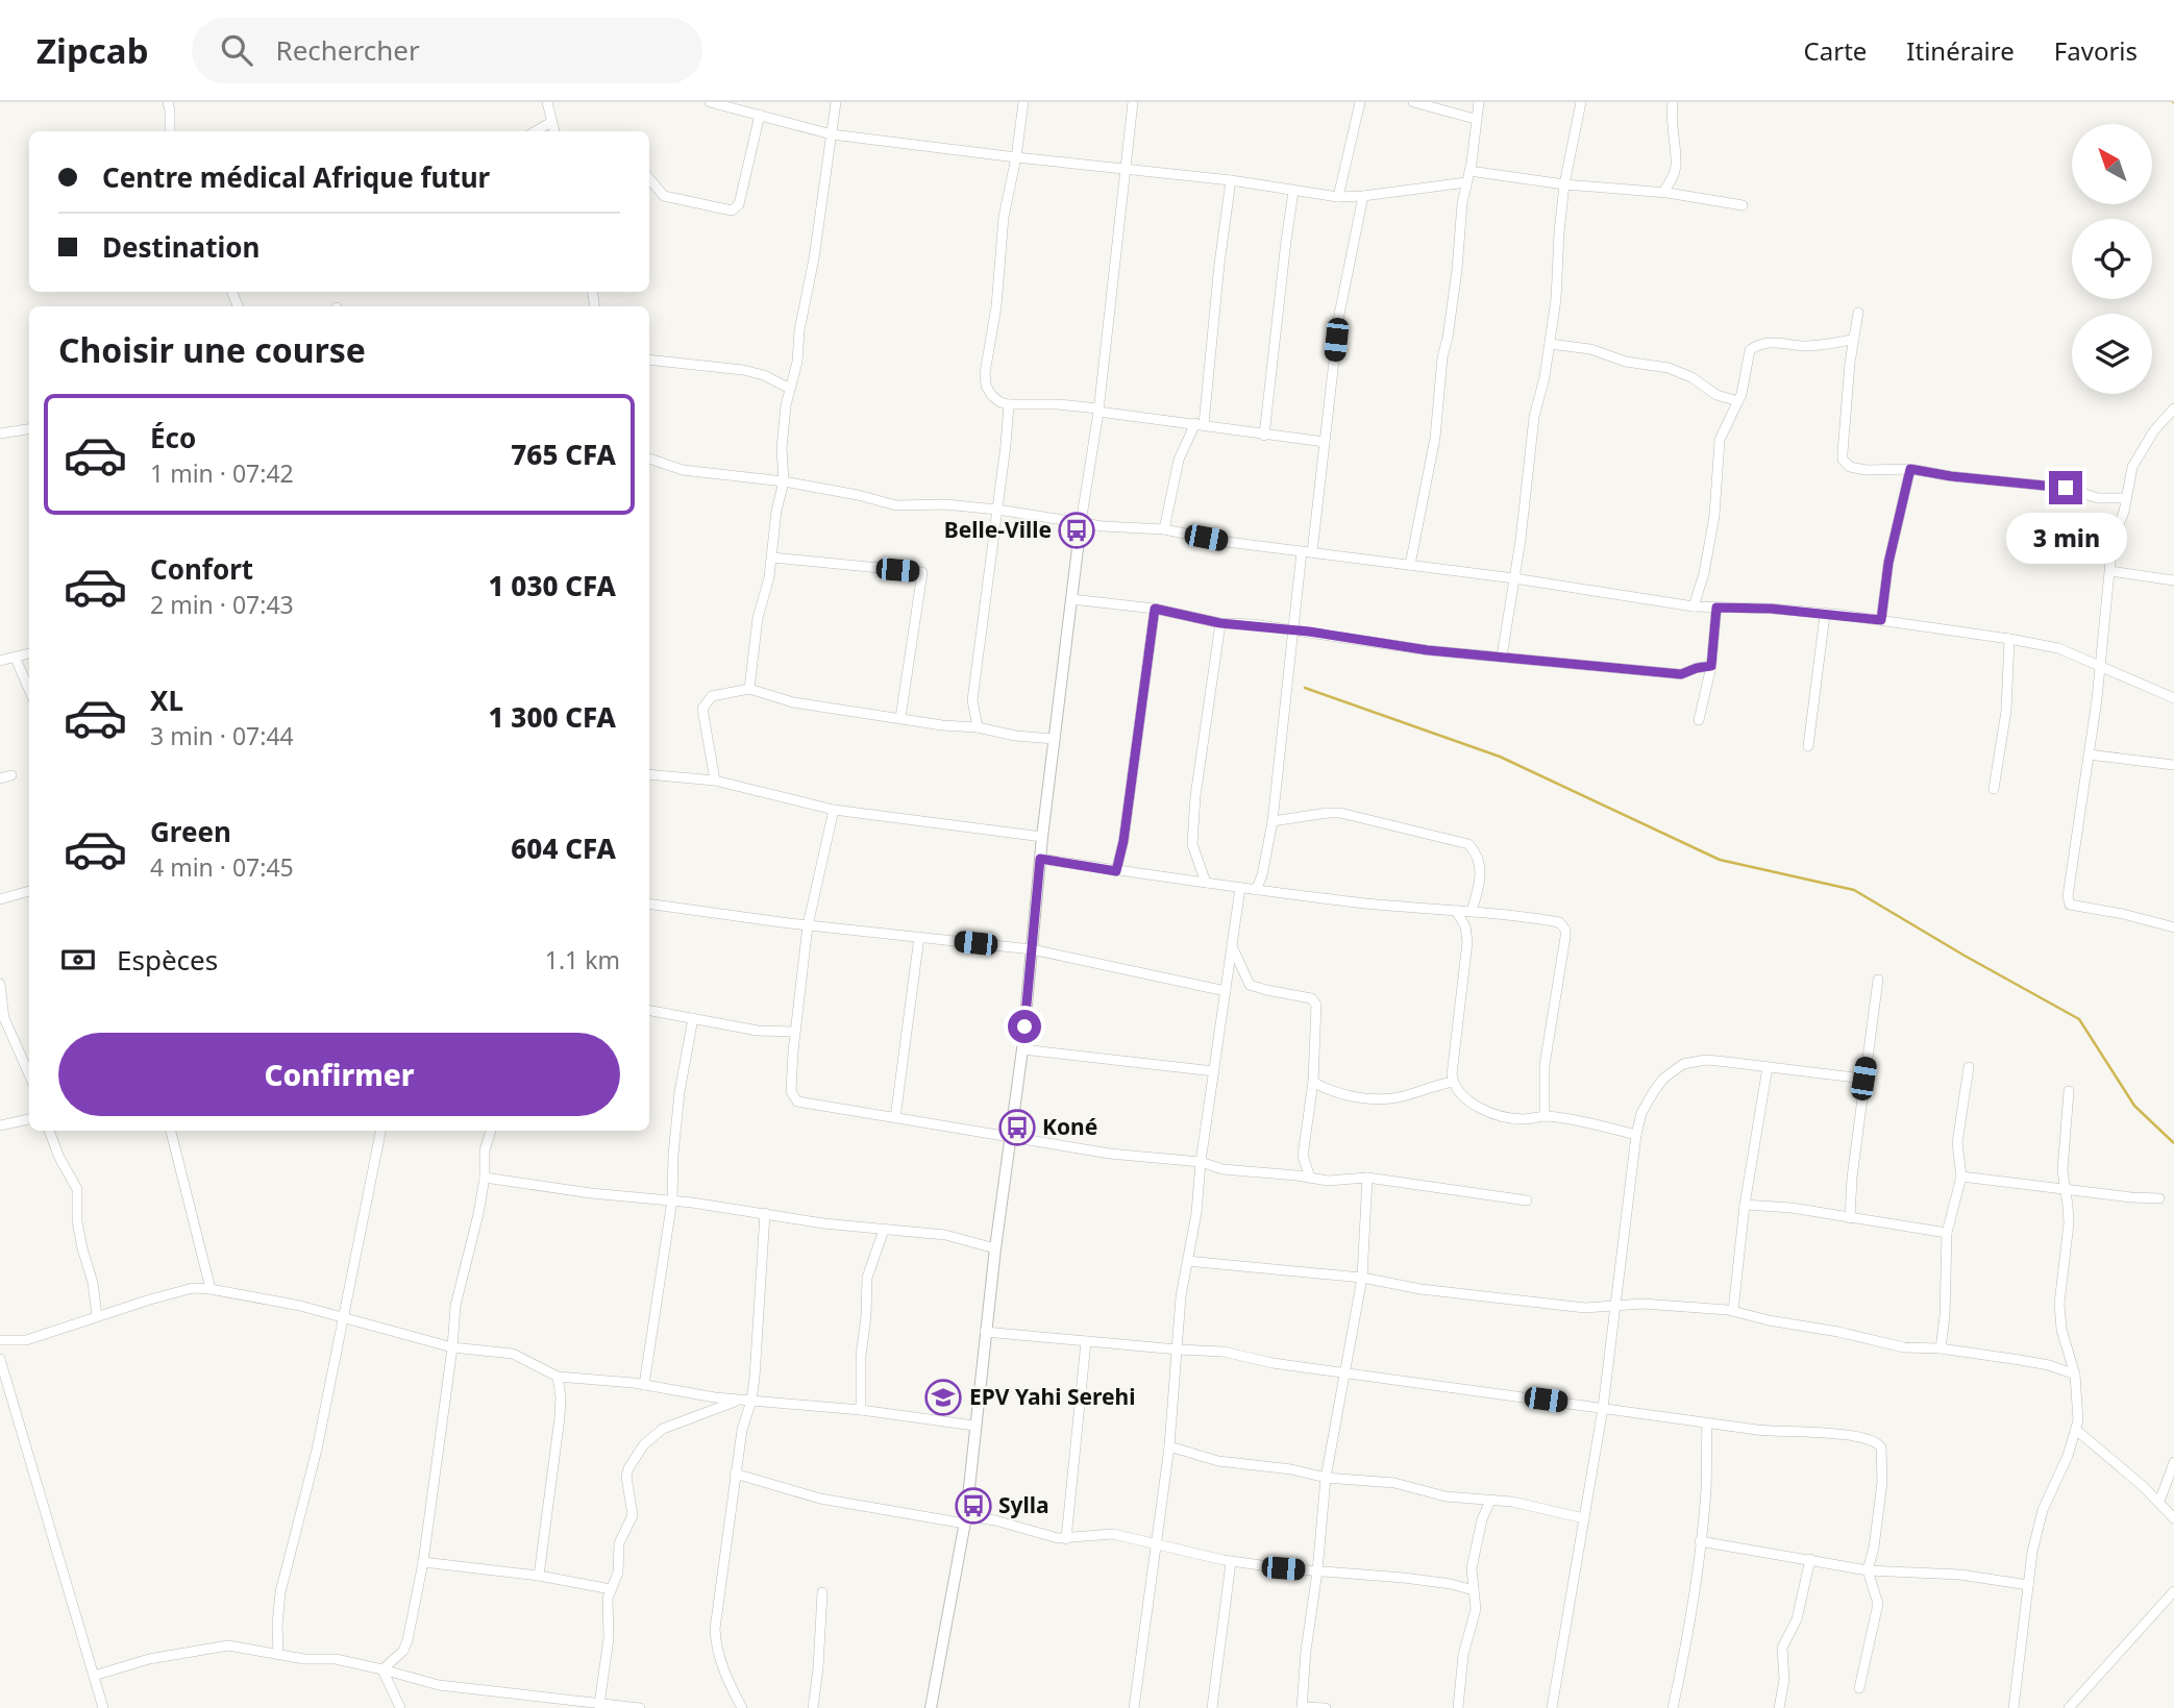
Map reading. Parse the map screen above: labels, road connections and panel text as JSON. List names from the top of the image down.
{
  "places": {
    "bus stop": ["Belle-Ville", "Koné", "Sylla"],
    "school or university": ["EPV Yahi Serehi"]
  },
  "north": "top left",
  "page": {
    "header": "Zipcab",
    "search": "Rechercher",
    "nav": ["Carte", "Itinéraire", "Favoris"],
    "banner": ["Centre médical Afrique futur", "Destination"],
    "heading": "Choisir une course",
    "list": [
      {
        "name": "Éco",
        "note": "1 min · 07:42",
        "value": "765 CFA"
      },
      {
        "name": "Confort",
        "note": "2 min · 07:43",
        "value": "1 030 CFA"
      },
      {
        "name": "XL",
        "note": "3 min · 07:44",
        "value": "1 300 CFA"
      },
      {
        "name": "Green",
        "note": "4 min · 07:45",
        "value": "604 CFA"
      }
    ],
    "bubble": "3 min",
    "pay": ["Espèces", "1.1 km"],
    "buttons": "Confirmer"
  }
}
